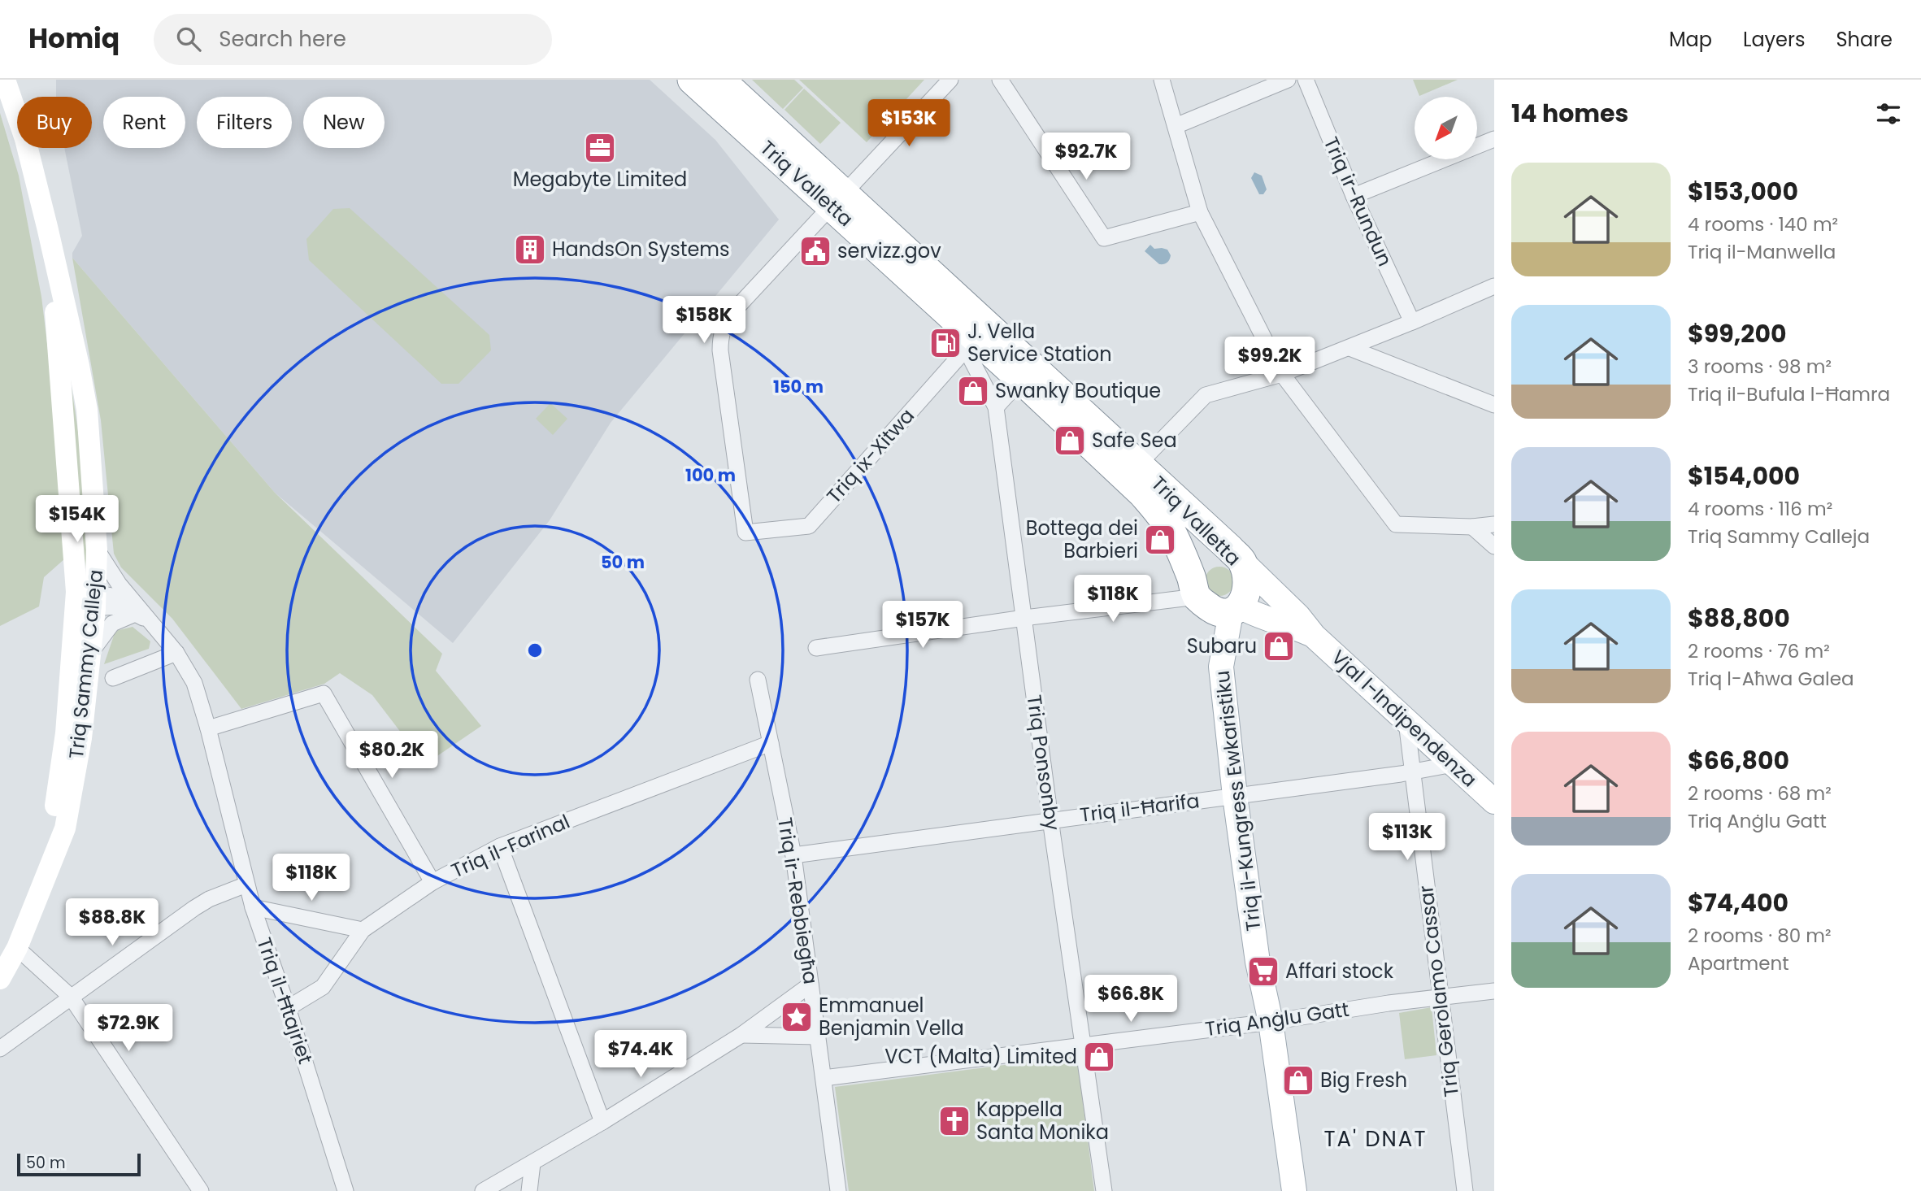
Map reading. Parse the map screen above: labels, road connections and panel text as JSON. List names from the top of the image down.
{
  "streets": {
    "highway": ["Triq Valletta"],
    "main road": ["Vjal l-Indipendenza", "Triq il-Kungress Ewkaristiku"],
    "street": [
      "Triq ir-Rundun",
      "Triq ix-Xitwa",
      "Triq Sammy Calleja",
      "Triq Ponsonby",
      "Triq il-Ħarifa",
      "Triq il-Farinal",
      "Triq ir-Rebbiegħa",
      "Triq Gerolamo Cassar",
      "Triq il-Ħtajriet",
      "Triq Anġlu Gatt"
    ]
  },
  "crossings": [
    ["Triq Valletta", "Triq ix-Xitwa"],
    ["Triq Valletta", "Vjal l-Indipendenza"],
    ["Triq Valletta", "Triq Ponsonby"],
    ["Triq Valletta", "Triq il-Kungress Ewkaristiku"],
    ["Triq ix-Xitwa", "Triq Ponsonby"],
    ["Triq Sammy Calleja", "Triq il-Ħtajriet"],
    ["Vjal l-Indipendenza", "Triq il-Kungress Ewkaristiku"],
    ["Vjal l-Indipendenza", "Triq il-Ħarifa"],
    ["Vjal l-Indipendenza", "Triq Gerolamo Cassar"],
    ["Triq Ponsonby", "Triq il-Ħarifa"],
    ["Triq Ponsonby", "Triq Anġlu Gatt"],
    ["Triq il-Kungress Ewkaristiku", "Triq il-Ħarifa"],
    ["Triq il-Kungress Ewkaristiku", "Triq Anġlu Gatt"],
    ["Triq il-Ħarifa", "Triq ir-Rebbiegħa"],
    ["Triq il-Ħarifa", "Triq Gerolamo Cassar"],
    ["Triq il-Farinal", "Triq ir-Rebbiegħa"],
    ["Triq il-Farinal", "Triq il-Ħtajriet"],
    ["Triq ir-Rebbiegħa", "Triq Anġlu Gatt"],
    ["Triq Gerolamo Cassar", "Triq Anġlu Gatt"]
  ],
  "districts": ["TA' DNAT"],
  "places": {
    "office": ["Megabyte Limited"],
    "building": ["HandsOn Systems"],
    "public building": ["servizz.gov"],
    "fuel station": ["J. Vella Service Station"],
    "shop": [
      "Swanky Boutique",
      "Safe Sea",
      "Bottega dei Barbieri",
      "Subaru",
      "VCT (Malta) Limited",
      "Big Fresh"
    ],
    "supermarket": ["Affari stock"],
    "place": ["Emmanuel Benjamin Vella"],
    "church": ["Kappella Santa Monika"]
  },
  "scale_bar": "50 m",
  "north": "bottom left",
  "page": {
    "header": "Homiq",
    "search": "Search here",
    "nav": ["Map", "Layers", "Share"],
    "heading": "14 homes",
    "chip": [
      "Buy",
      "Rent",
      "Filters",
      "New"
    ],
    "price": [
      "$153K",
      "$92.7K",
      "$158K",
      "$99.2K",
      "$154K",
      "$118K",
      "$157K",
      "$80.2K",
      "$113K",
      "$118K",
      "$88.8K",
      "$66.8K",
      "$72.9K",
      "$74.4K"
    ],
    "list": [
      {
        "name": "$153,000",
        "note": "4 rooms · 140 m² · Triq il-Manwella"
      },
      {
        "name": "$99,200",
        "note": "3 rooms · 98 m² · Triq il-Bufula l-Ħamra"
      },
      {
        "name": "$154,000",
        "note": "4 rooms · 116 m² · Triq Sammy Calleja"
      },
      {
        "name": "$88,800",
        "note": "2 rooms · 76 m² · Triq l-Aħwa Galea"
      },
      {
        "name": "$66,800",
        "note": "2 rooms · 68 m² · Triq Anġlu Gatt"
      },
      {
        "name": "$74,400",
        "note": "2 rooms · 80 m² · Apartment"
      }
    ],
    "scale": "50 m"
  },
  "rings": ["150 m", "100 m", "50 m"]
}
